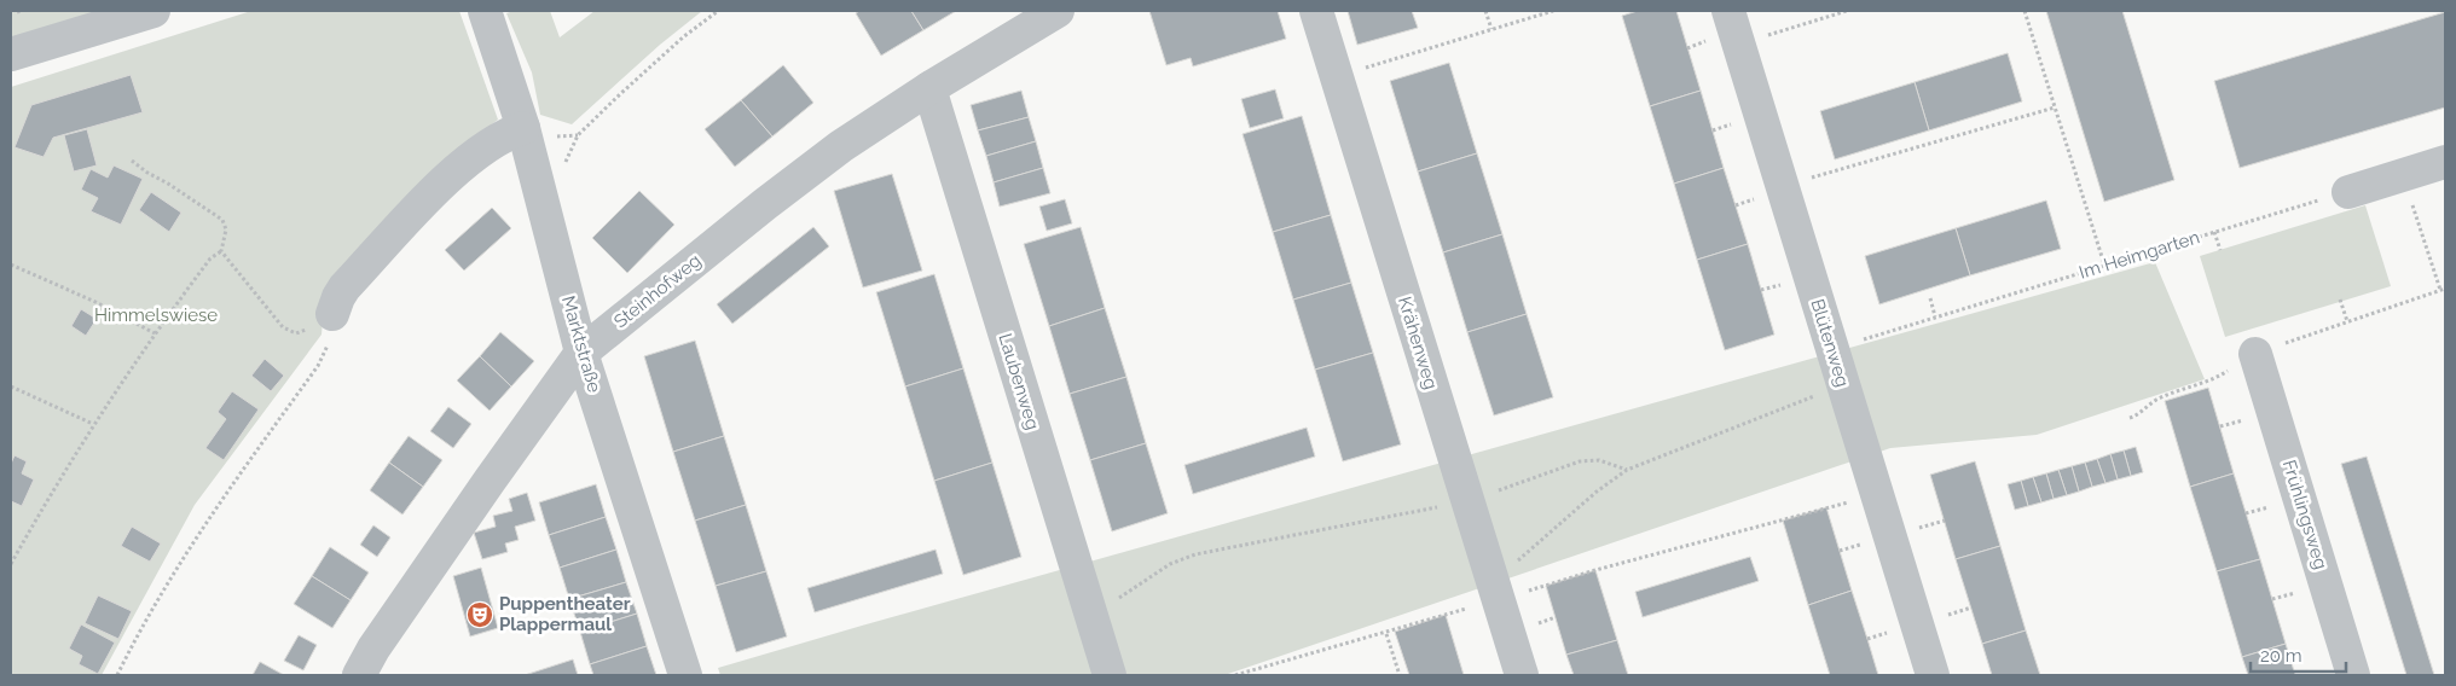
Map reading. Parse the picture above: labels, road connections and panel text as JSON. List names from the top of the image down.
{
  "streets": {
    "street": [
      "Steinhofweg",
      "Krähenweg",
      "Blütenweg",
      "Marktstraße",
      "Laubenweg",
      "Frühlingsweg"
    ],
    "path": ["Im Heimgarten"]
  },
  "crossings": [
    ["Im Heimgarten", "Blütenweg"],
    ["Steinhofweg", "Marktstraße"],
    ["Steinhofweg", "Laubenweg"]
  ],
  "parks": ["Himmelswiese"],
  "places": {
    "theatre": ["Puppentheater Plappermaul"]
  },
  "scale_bar": "20 m"
}
